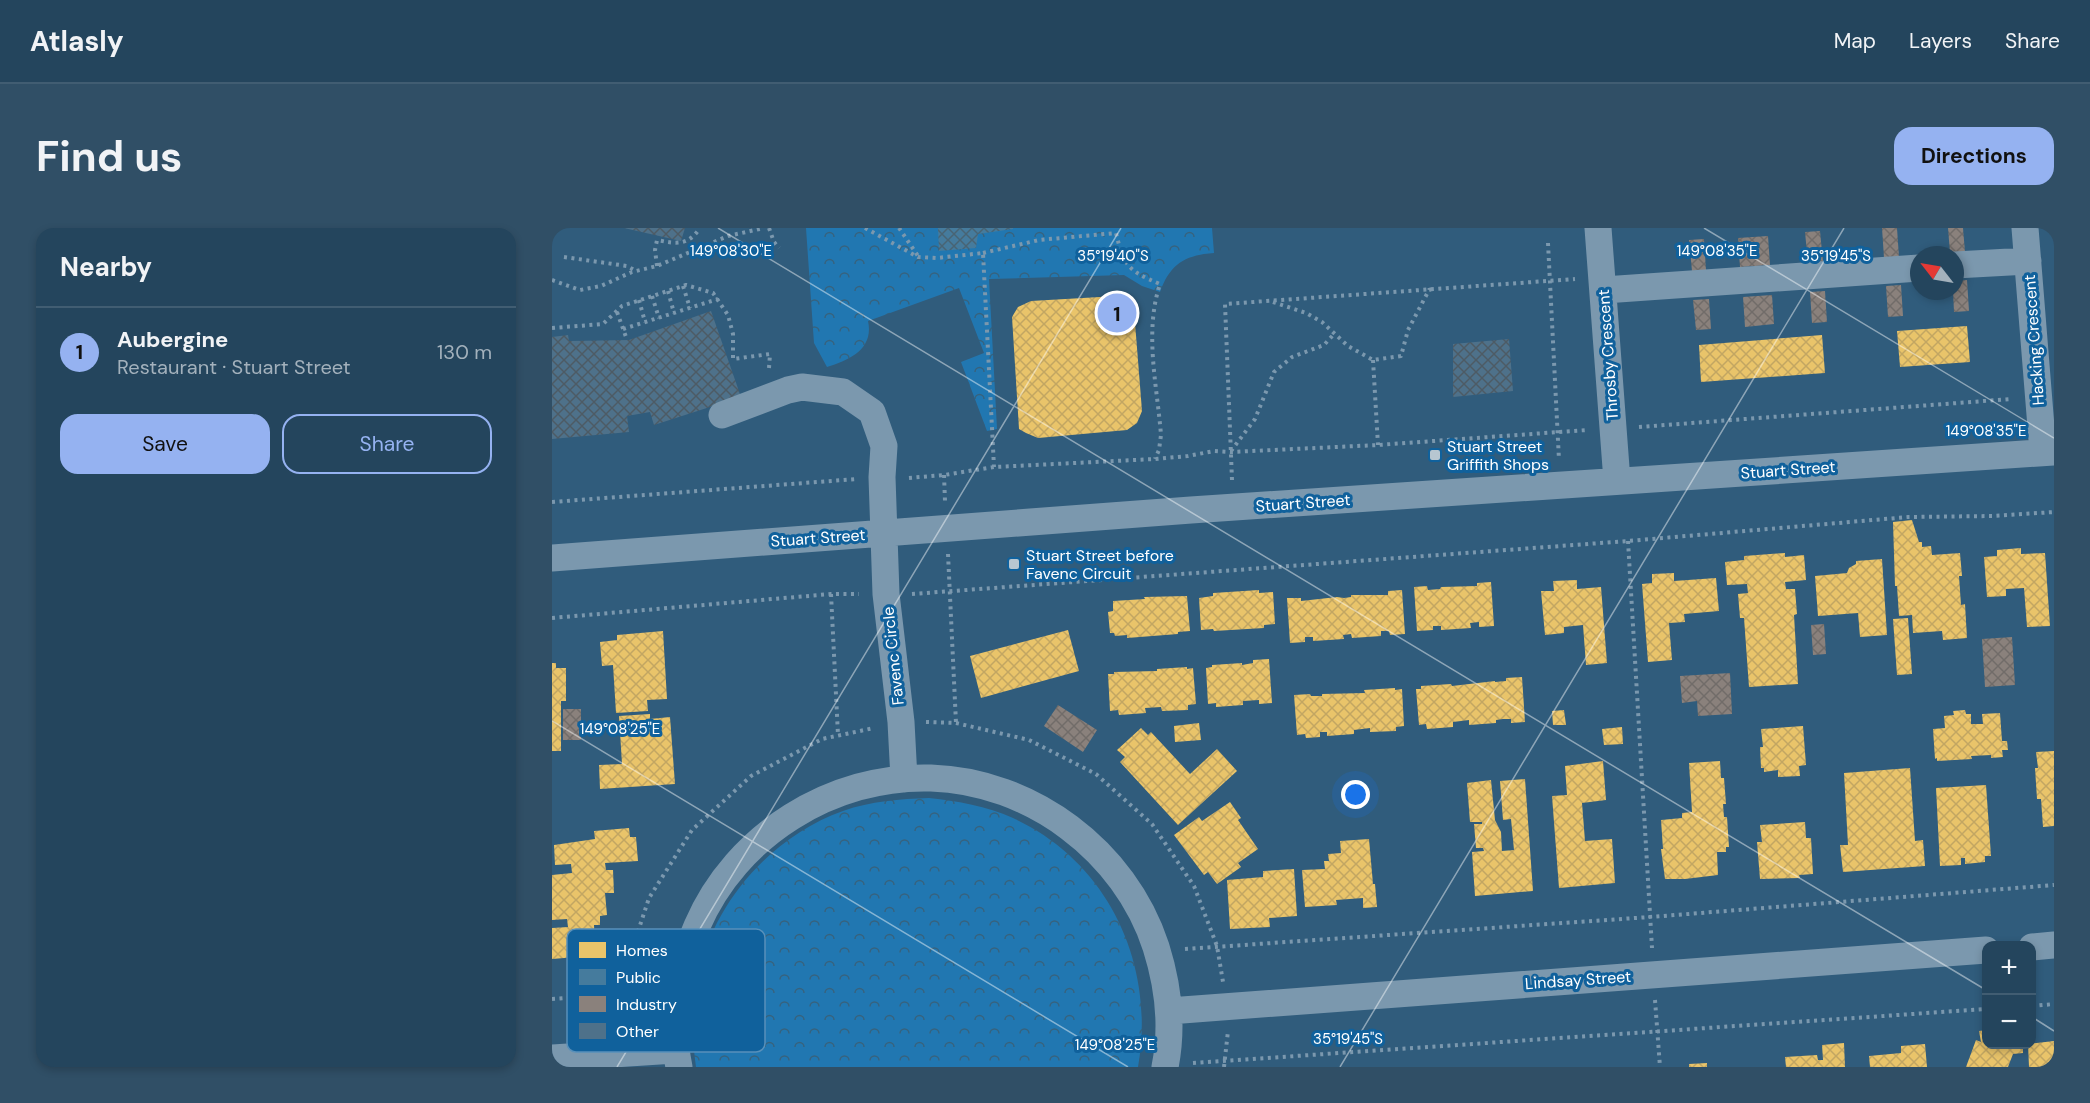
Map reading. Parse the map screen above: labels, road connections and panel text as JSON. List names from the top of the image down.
{
  "streets": {
    "street": [
      "Hacking Crescent",
      "Throsby Crescent",
      "Stuart Street",
      "Favenc Circle",
      "Lindsay Street"
    ]
  },
  "crossings": [
    ["Hacking Crescent", "Stuart Street"],
    ["Throsby Crescent", "Stuart Street"],
    ["Stuart Street", "Favenc Circle"]
  ],
  "places": {
    "transit": ["Stuart Street Griffith Shops", "Stuart Street before Favenc Circuit"]
  },
  "legend": [
    "Homes",
    "Public",
    "Industry",
    "Other"
  ],
  "north": "top left",
  "page": {
    "header": "Atlasly",
    "nav": ["Map", "Layers", "Share"],
    "buttons": [
      "Directions",
      ["Save", "Share"]
    ],
    "title": "Find us",
    "heading": "Nearby",
    "pins": "1",
    "list": [
      {
        "mark": "1",
        "name": "Aubergine",
        "note": "Restaurant · Stuart Street",
        "value": "130 m"
      }
    ],
    "map_buttons": ["+", "−"]
  },
  "coordinates": [
    "149°08'30\"E",
    "149°08'35\"E",
    "35°19'40\"S",
    "35°19'45\"S",
    "149°08'25\"E"
  ]
}
